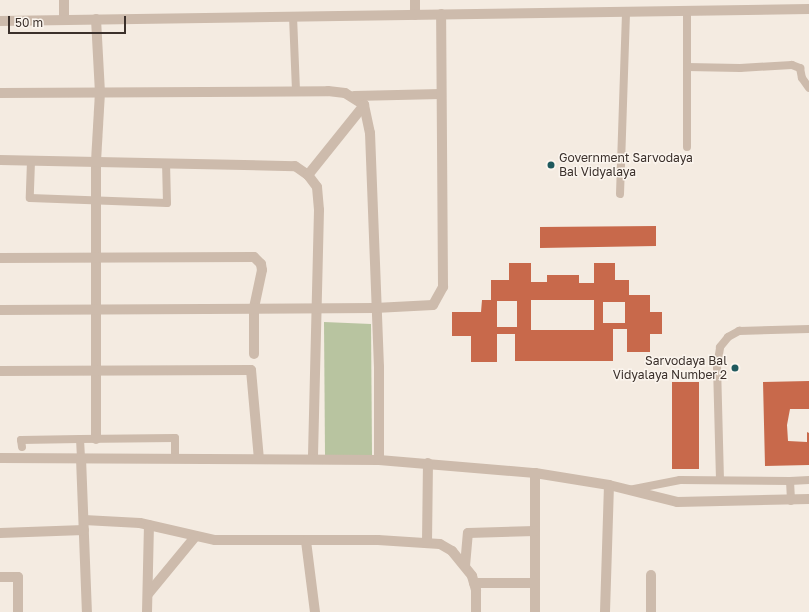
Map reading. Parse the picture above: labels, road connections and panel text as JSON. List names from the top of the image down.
{
  "places": ["Government Sarvodaya Bal Vidyalaya", "Sarvodaya Bal Vidyalaya Number 2"],
  "scale_bar": "50 m"
}
